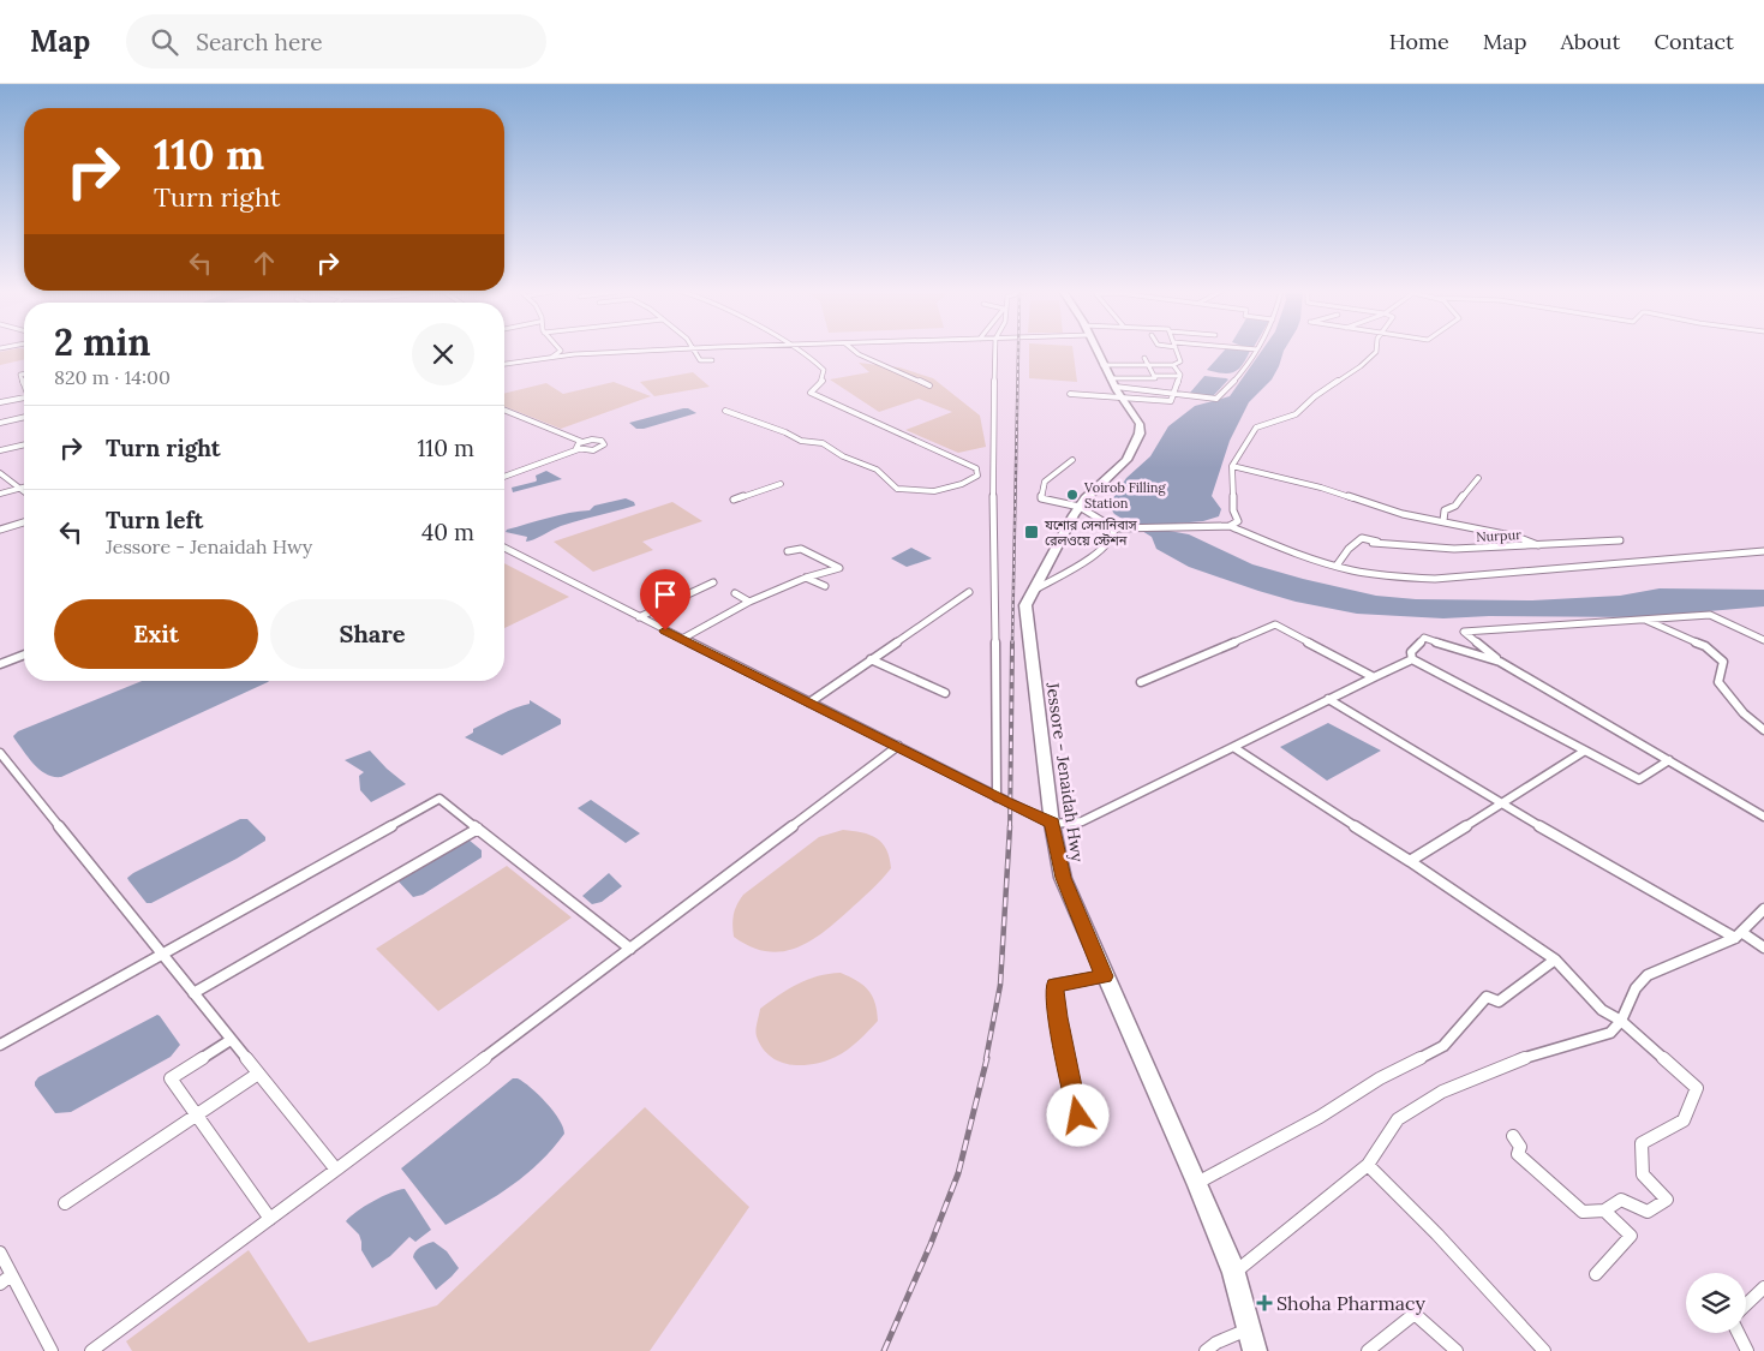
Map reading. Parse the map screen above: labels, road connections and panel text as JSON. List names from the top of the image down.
{
  "streets": {
    "highway": ["Jessore - Jenaidah Hwy"],
    "street": ["Nurpur"]
  },
  "places": {
    "other": ["Voirob Filling Station"],
    "transit": ["যশোর সেনানিবাস রেলওয়ে স্টেশন"],
    "health": ["Shoha Pharmacy"]
  },
  "page": {
    "header": "Map",
    "search": "Search here",
    "nav": [
      "Home",
      "Map",
      "About",
      "Contact"
    ],
    "turn": ["110 m", "Turn right"],
    "heading": ["2 min", "820 m · 14:00"],
    "list": [
      {
        "name": "Turn right",
        "value": "110 m"
      },
      {
        "name": "Turn left",
        "note": "Jessore - Jenaidah Hwy",
        "value": "40 m"
      }
    ],
    "buttons": ["Exit", "Share"]
  }
}
